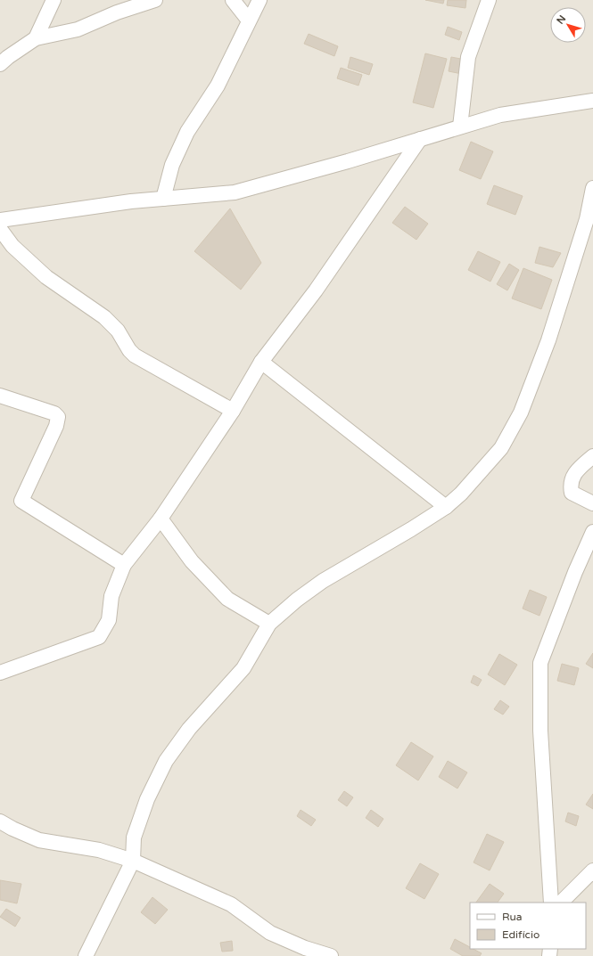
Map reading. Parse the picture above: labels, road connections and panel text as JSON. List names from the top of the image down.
{
  "legend": ["Rua", "Edifício"],
  "north": "top left"
}
